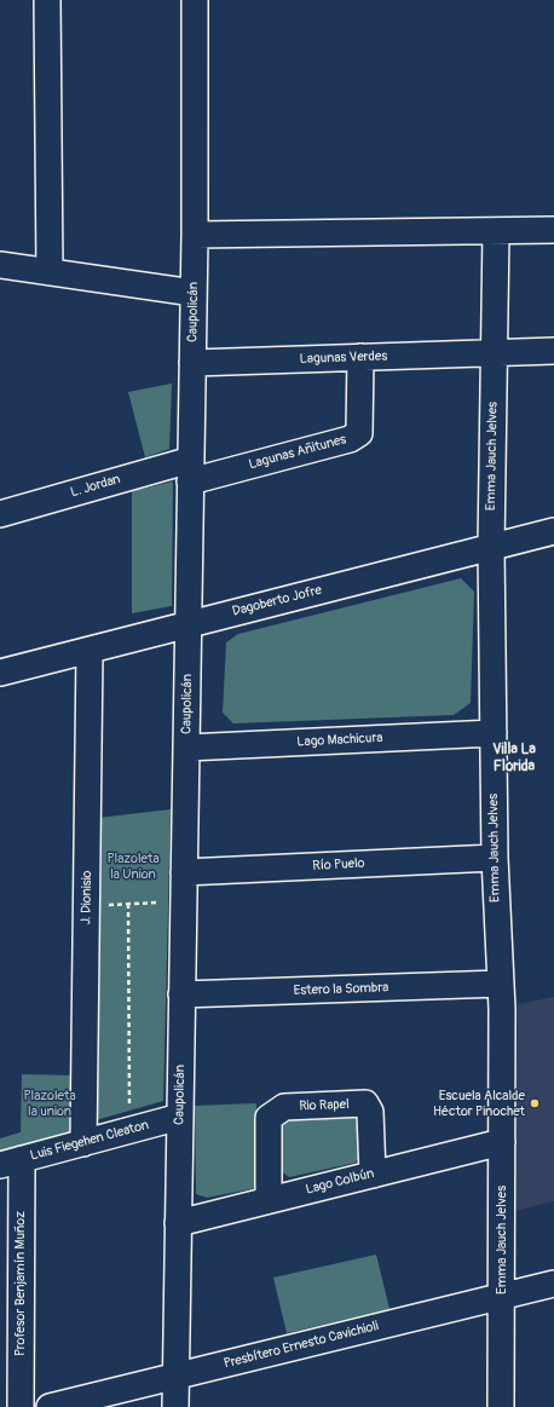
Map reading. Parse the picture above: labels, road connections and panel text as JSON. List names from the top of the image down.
{
  "streets": {
    "street": [
      "Caupolicán",
      "Lagunas Verdes",
      "Lagunas Añitunes",
      "Emma Jauch Jelves",
      "L. Jordan",
      "Dagoberto Jofre",
      "Lago Machicura",
      "Río Puelo",
      "J. Dionisio",
      "Estero la Sombra",
      "Rio Rapel",
      "Luis Fiegehen Cleaton",
      "Lago Colbún",
      "Profesor Benjamín Muñoz",
      "Presbítero Ernesto Cavichioli"
    ]
  },
  "crossings": [
    ["Caupolicán", "Lagunas Verdes"],
    ["Caupolicán", "Lagunas Añitunes"],
    ["Caupolicán", "L. Jordan"],
    ["Caupolicán", "Dagoberto Jofre"],
    ["Caupolicán", "Lago Machicura"],
    ["Caupolicán", "Río Puelo"],
    ["Caupolicán", "Estero la Sombra"],
    ["Caupolicán", "Luis Fiegehen Cleaton"],
    ["Caupolicán", "Lago Colbún"],
    ["Caupolicán", "Presbítero Ernesto Cavichioli"],
    ["Lagunas Verdes", "Lagunas Añitunes"],
    ["Lagunas Verdes", "Emma Jauch Jelves"],
    ["Lagunas Añitunes", "L. Jordan"],
    ["Emma Jauch Jelves", "Dagoberto Jofre"],
    ["Emma Jauch Jelves", "Lago Machicura"],
    ["Emma Jauch Jelves", "Río Puelo"],
    ["Emma Jauch Jelves", "Estero la Sombra"],
    ["Emma Jauch Jelves", "Lago Colbún"],
    ["Emma Jauch Jelves", "Presbítero Ernesto Cavichioli"],
    ["Dagoberto Jofre", "J. Dionisio"],
    ["J. Dionisio", "Luis Fiegehen Cleaton"],
    ["Rio Rapel", "Lago Colbún"],
    ["Luis Fiegehen Cleaton", "Profesor Benjamín Muñoz"]
  ],
  "districts": ["Villa La Florida"],
  "parks": ["Plazoleta la Union", "Plazoleta la union"],
  "places": ["Escuela Alcalde Héctor Pinochet"]
}
